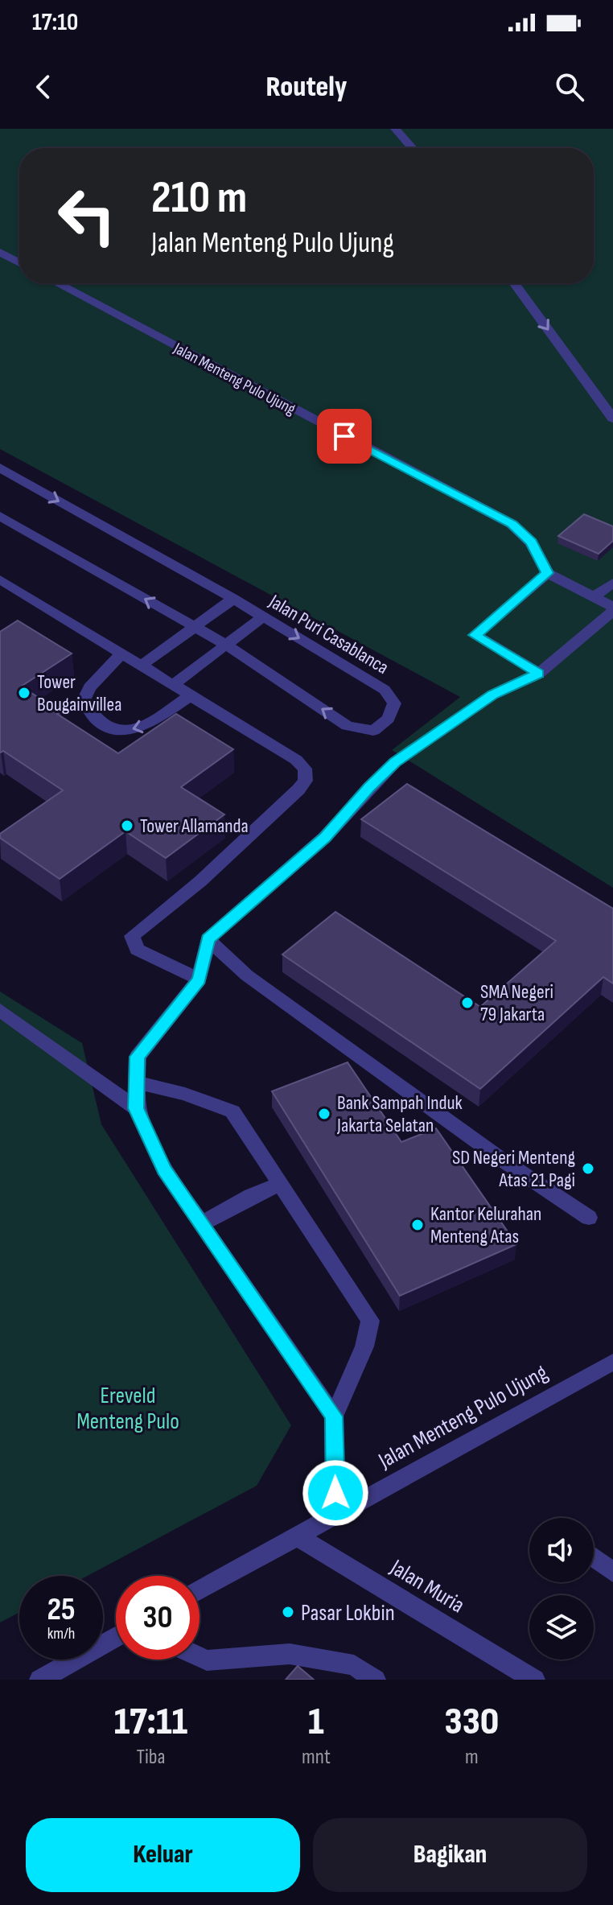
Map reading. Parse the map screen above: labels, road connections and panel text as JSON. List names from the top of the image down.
{
  "streets": {
    "street": ["Jalan Menteng Pulo Ujung", "Jalan Puri Casablanca", "Jalan Muria"]
  },
  "crossings": [
    ["Jalan Menteng Pulo Ujung", "Jalan Muria"]
  ],
  "parks": ["Ereveld Menteng Pulo"],
  "places": [
    "Tower Bougainvillea",
    "Tower Allamanda",
    "SMA Negeri 79 Jakarta",
    "Bank Sampah Induk Jakarta Selatan",
    "SD Negeri Menteng Atas 21 Pagi",
    "Kantor Kelurahan Menteng Atas",
    "Pasar Lokbin"
  ],
  "page": {
    "status": "17:10",
    "header": "Routely",
    "turn": ["210 m", "Jalan Menteng Pulo Ujung"],
    "speed": "25 km/h",
    "limit": "30",
    "eta": [
      "17:11",
      "Tiba",
      "1",
      "mnt",
      "330",
      "m"
    ],
    "buttons": ["Keluar", "Bagikan"]
  }
}
